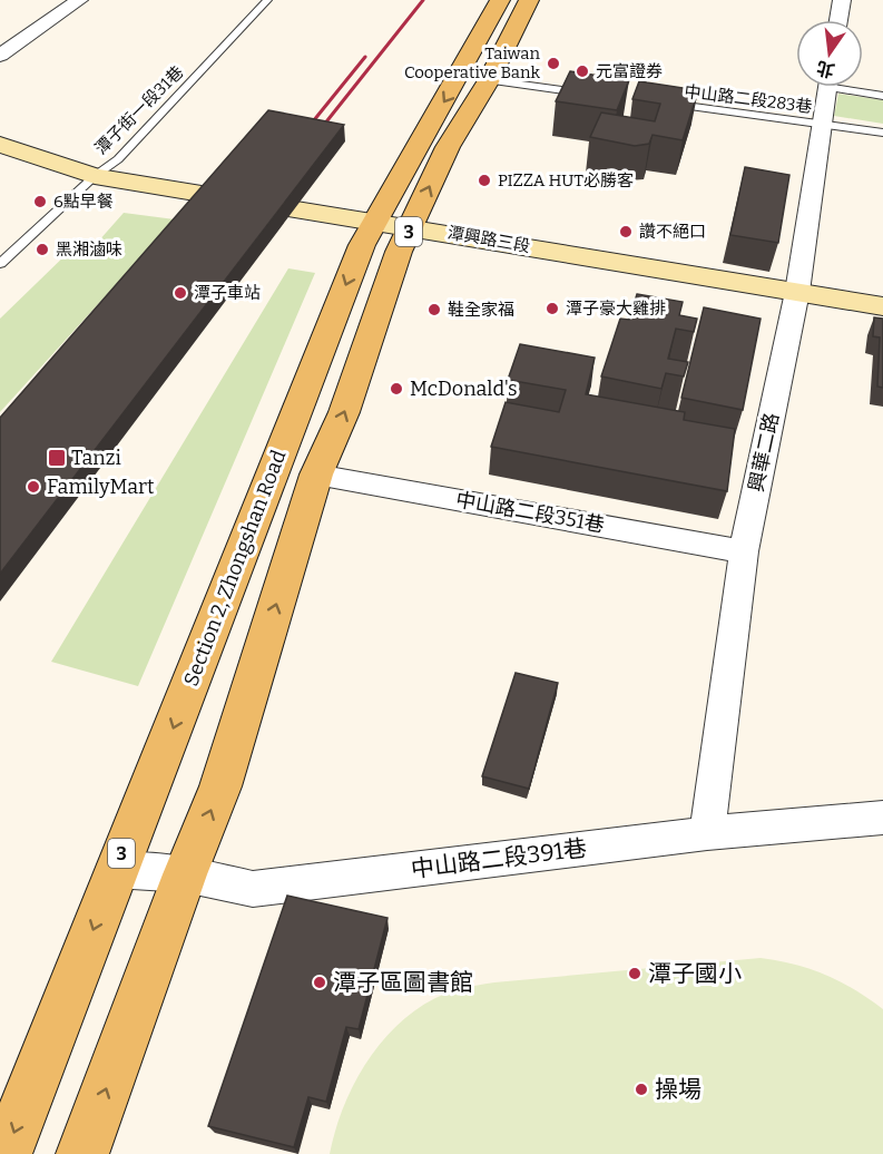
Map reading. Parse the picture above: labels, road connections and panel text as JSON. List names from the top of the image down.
{
  "streets": {
    "main road": ["3", "Section 2, Zhongshan Road"],
    "street": [
      "潭興路三段",
      "興華二路",
      "中山路二段351巷",
      "中山路二段391巷"
    ],
    "lane": ["中山路二段283巷", "潭子街一段31巷"]
  },
  "crossings": [
    ["中山路二段283巷", "興華二路"],
    ["潭子街一段31巷", "潭興路三段"],
    ["3", "潭興路三段"],
    ["3", "中山路二段351巷"],
    ["3", "中山路二段391巷"],
    ["潭興路三段", "興華二路"],
    ["潭興路三段", "Section 2, Zhongshan Road"],
    ["興華二路", "中山路二段351巷"],
    ["興華二路", "中山路二段391巷"],
    ["Section 2, Zhongshan Road", "中山路二段391巷"]
  ],
  "places": {
    "other": [
      "Taiwan Cooperative Bank",
      "元富證券",
      "PIZZA HUT必勝客",
      "6點早餐",
      "讚不絕口",
      "黑湘滷味",
      "潭子車站",
      "潭子豪大雞排",
      "鞋全家福",
      "McDonald's",
      "FamilyMart",
      "潭子國小",
      "潭子區圖書館",
      "操場"
    ],
    "transit": ["Tanzi"]
  },
  "north": "bottom"
}
